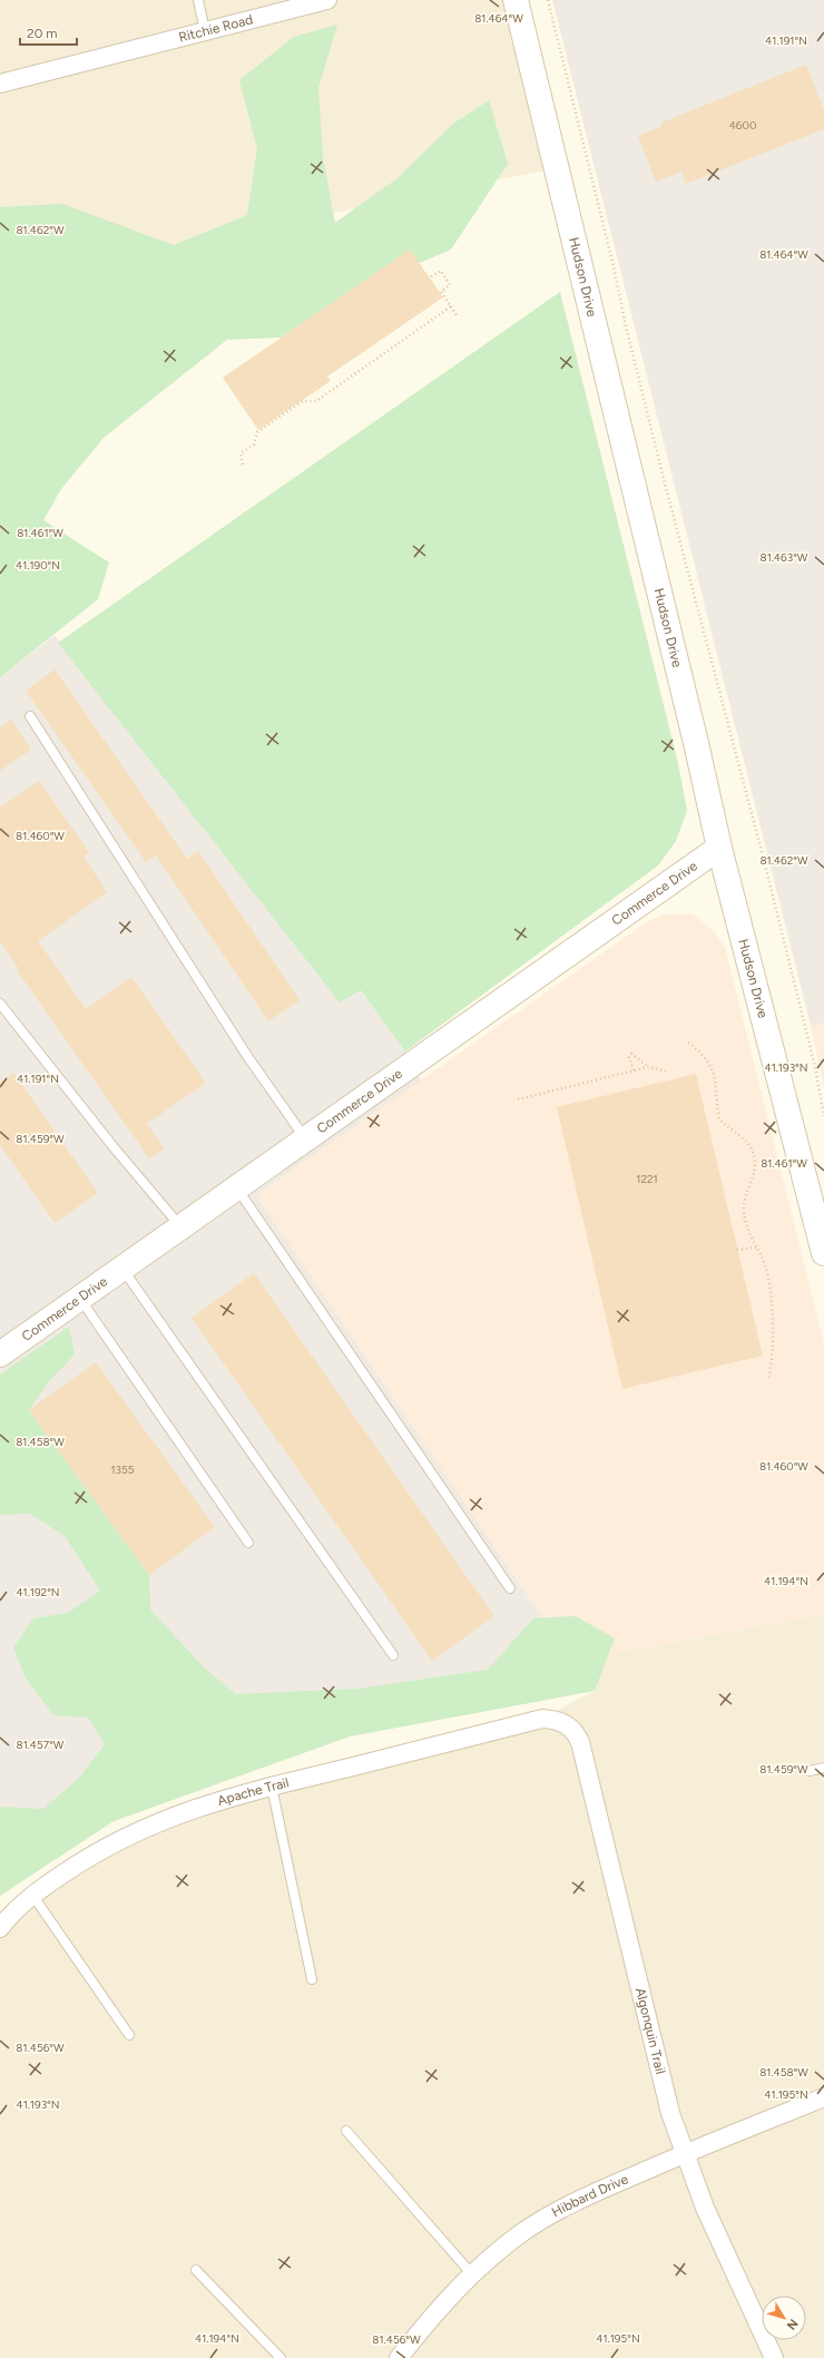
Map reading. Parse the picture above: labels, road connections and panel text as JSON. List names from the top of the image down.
{
  "streets": {
    "main road": ["Hudson Drive", "Commerce Drive"],
    "street": [
      "Ritchie Road",
      "Apache Trail",
      "Algonquin Trail",
      "Hibbard Drive"
    ]
  },
  "crossings": [
    ["Hudson Drive", "Commerce Drive"],
    ["Apache Trail", "Algonquin Trail"],
    ["Algonquin Trail", "Hibbard Drive"]
  ],
  "house_numbers": ["4600", "1221", "1355"],
  "scale_bar": "20 m",
  "north": "bottom right",
  "coordinates": [
    "81.464°W",
    "41.191°N",
    "81.462°W",
    "81.461°W",
    "81.463°W",
    "41.190°N",
    "81.460°W",
    "41.193°N",
    "81.459°W",
    "81.458°W",
    "41.194°N",
    "41.192°N",
    "81.457°W",
    "81.456°W",
    "41.195°N"
  ]
}
